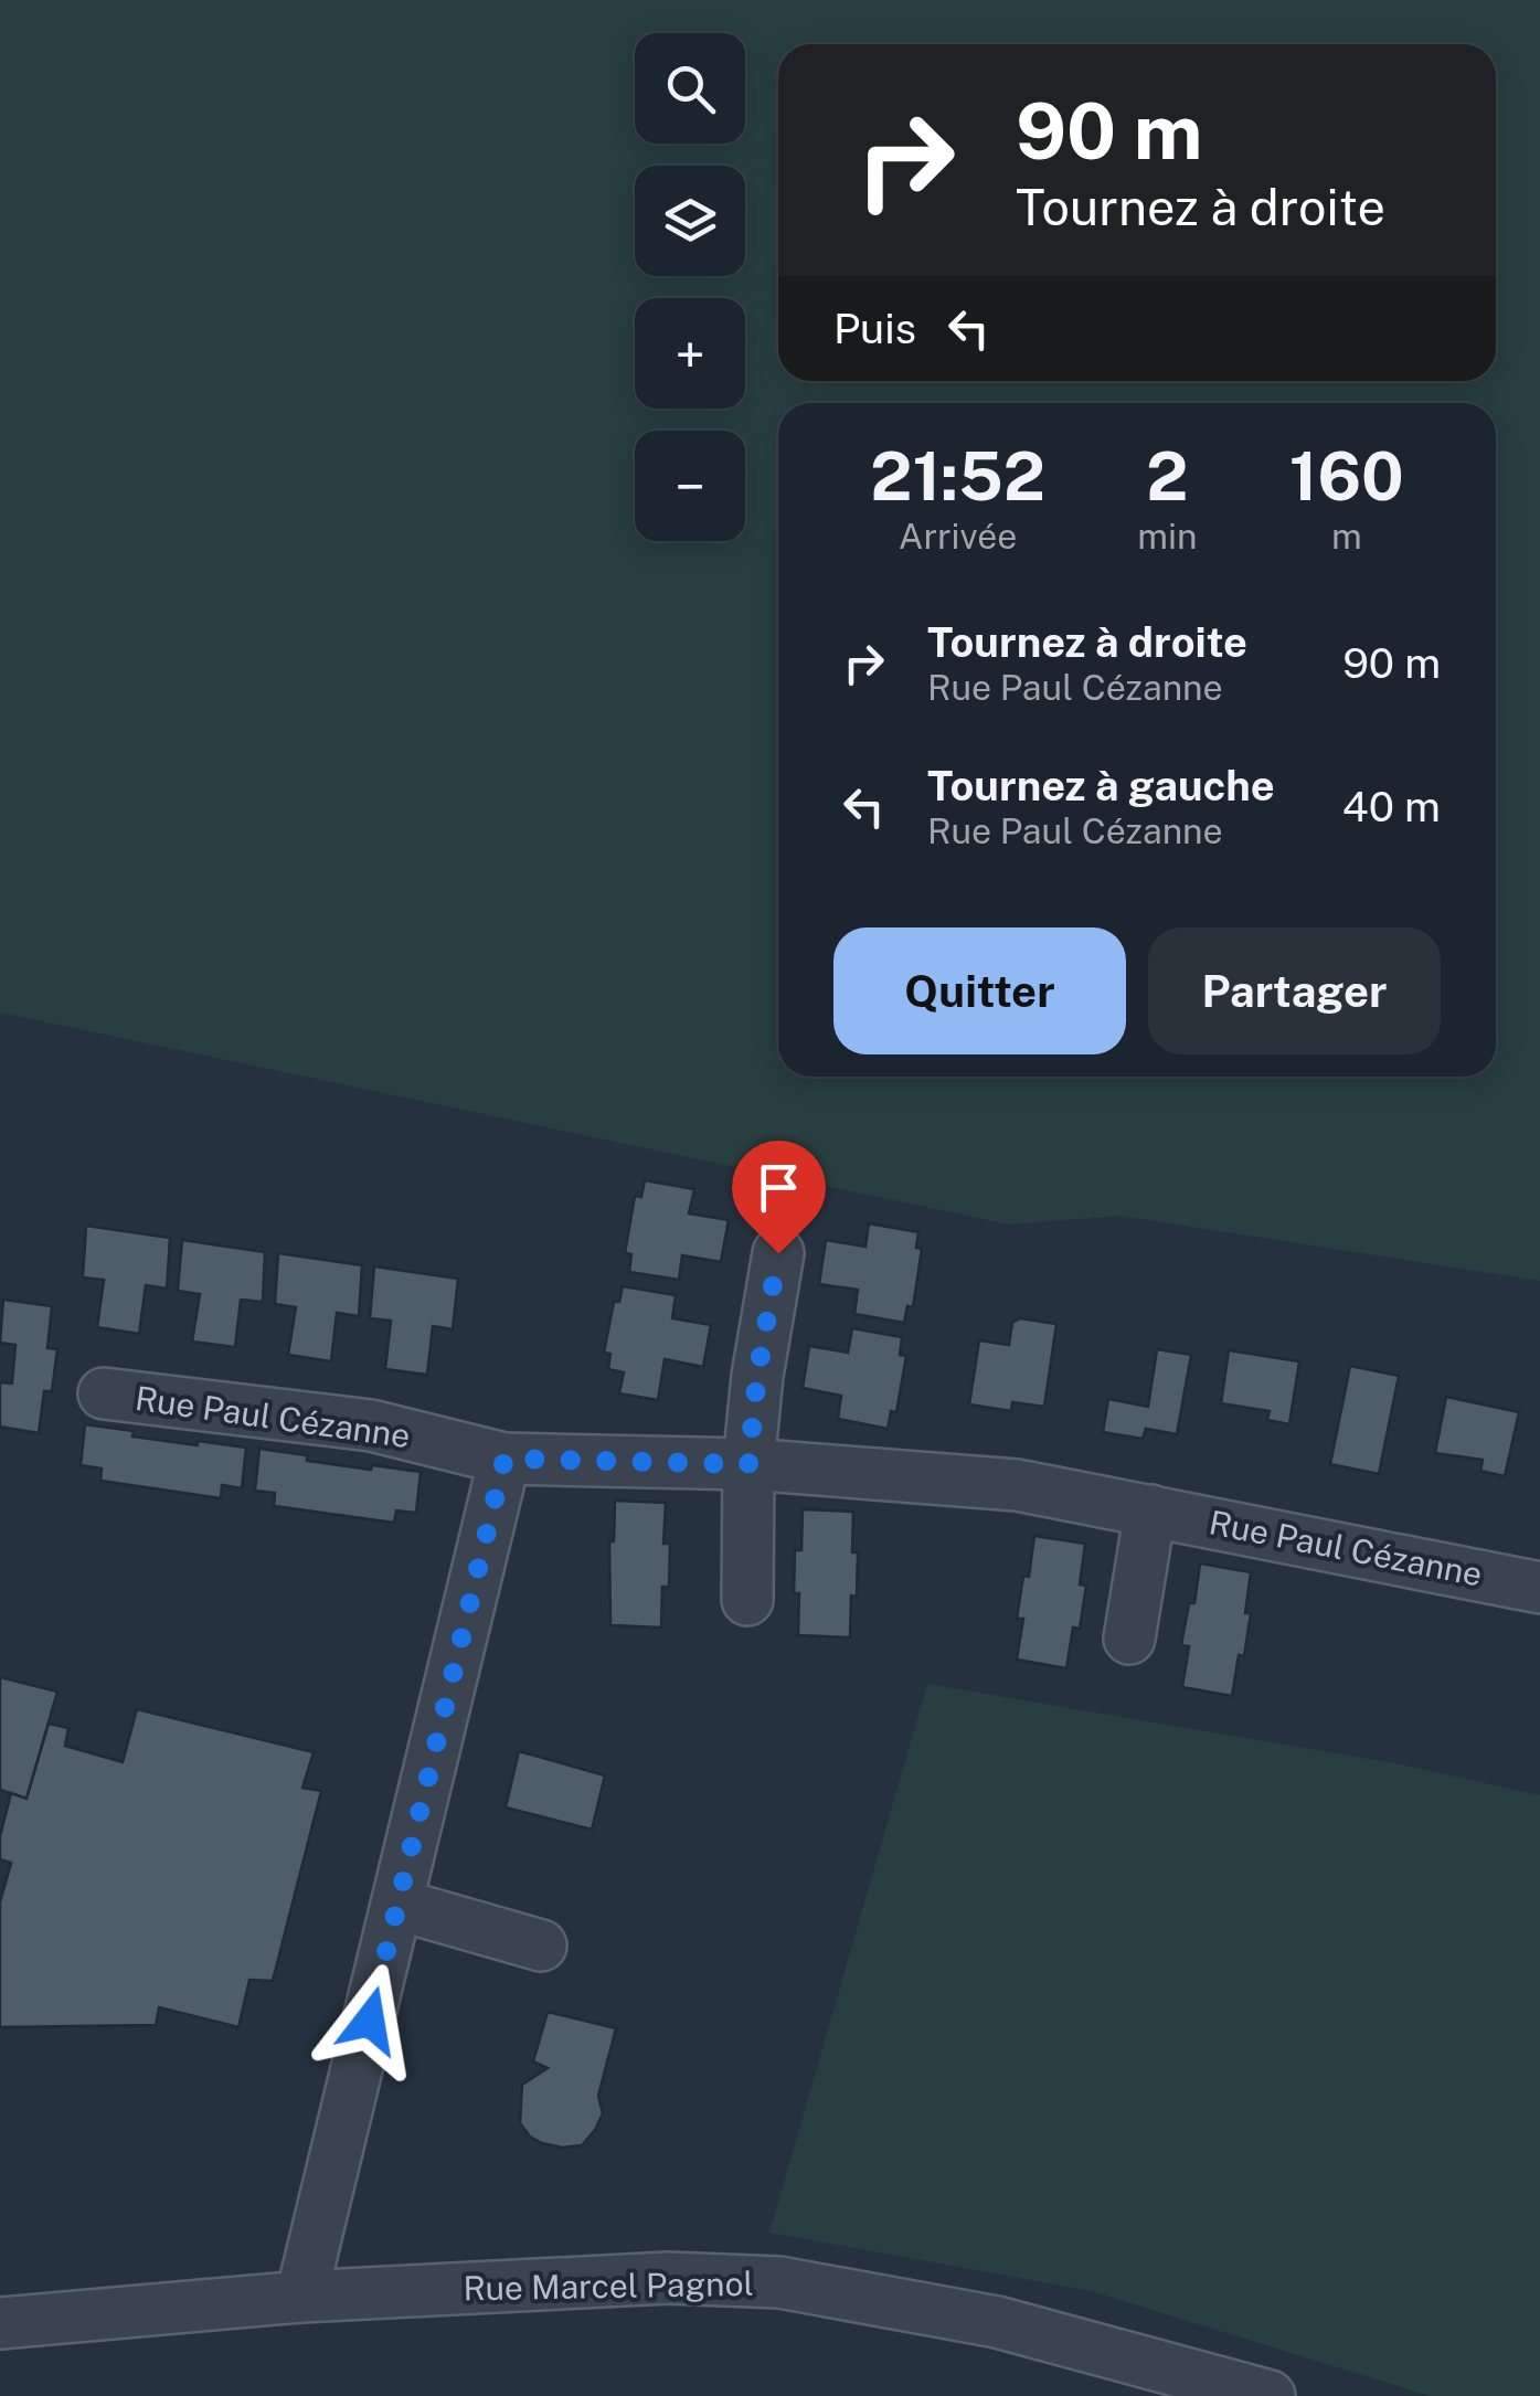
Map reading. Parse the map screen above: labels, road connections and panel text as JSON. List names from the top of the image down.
{
  "streets": {
    "street": ["Rue Paul Cézanne", "Rue Marcel Pagnol"]
  },
  "page": {
    "map_buttons": ["+", "−"],
    "turn": ["90 m", "Tournez à droite"],
    "then": "Puis",
    "eta": [
      "21:52",
      "Arrivée",
      "2",
      "min",
      "160",
      "m"
    ],
    "list": [
      {
        "name": "Tournez à droite",
        "note": "Rue Paul Cézanne",
        "value": "90 m"
      },
      {
        "name": "Tournez à gauche",
        "note": "Rue Paul Cézanne",
        "value": "40 m"
      }
    ],
    "buttons": ["Quitter", "Partager"]
  }
}
